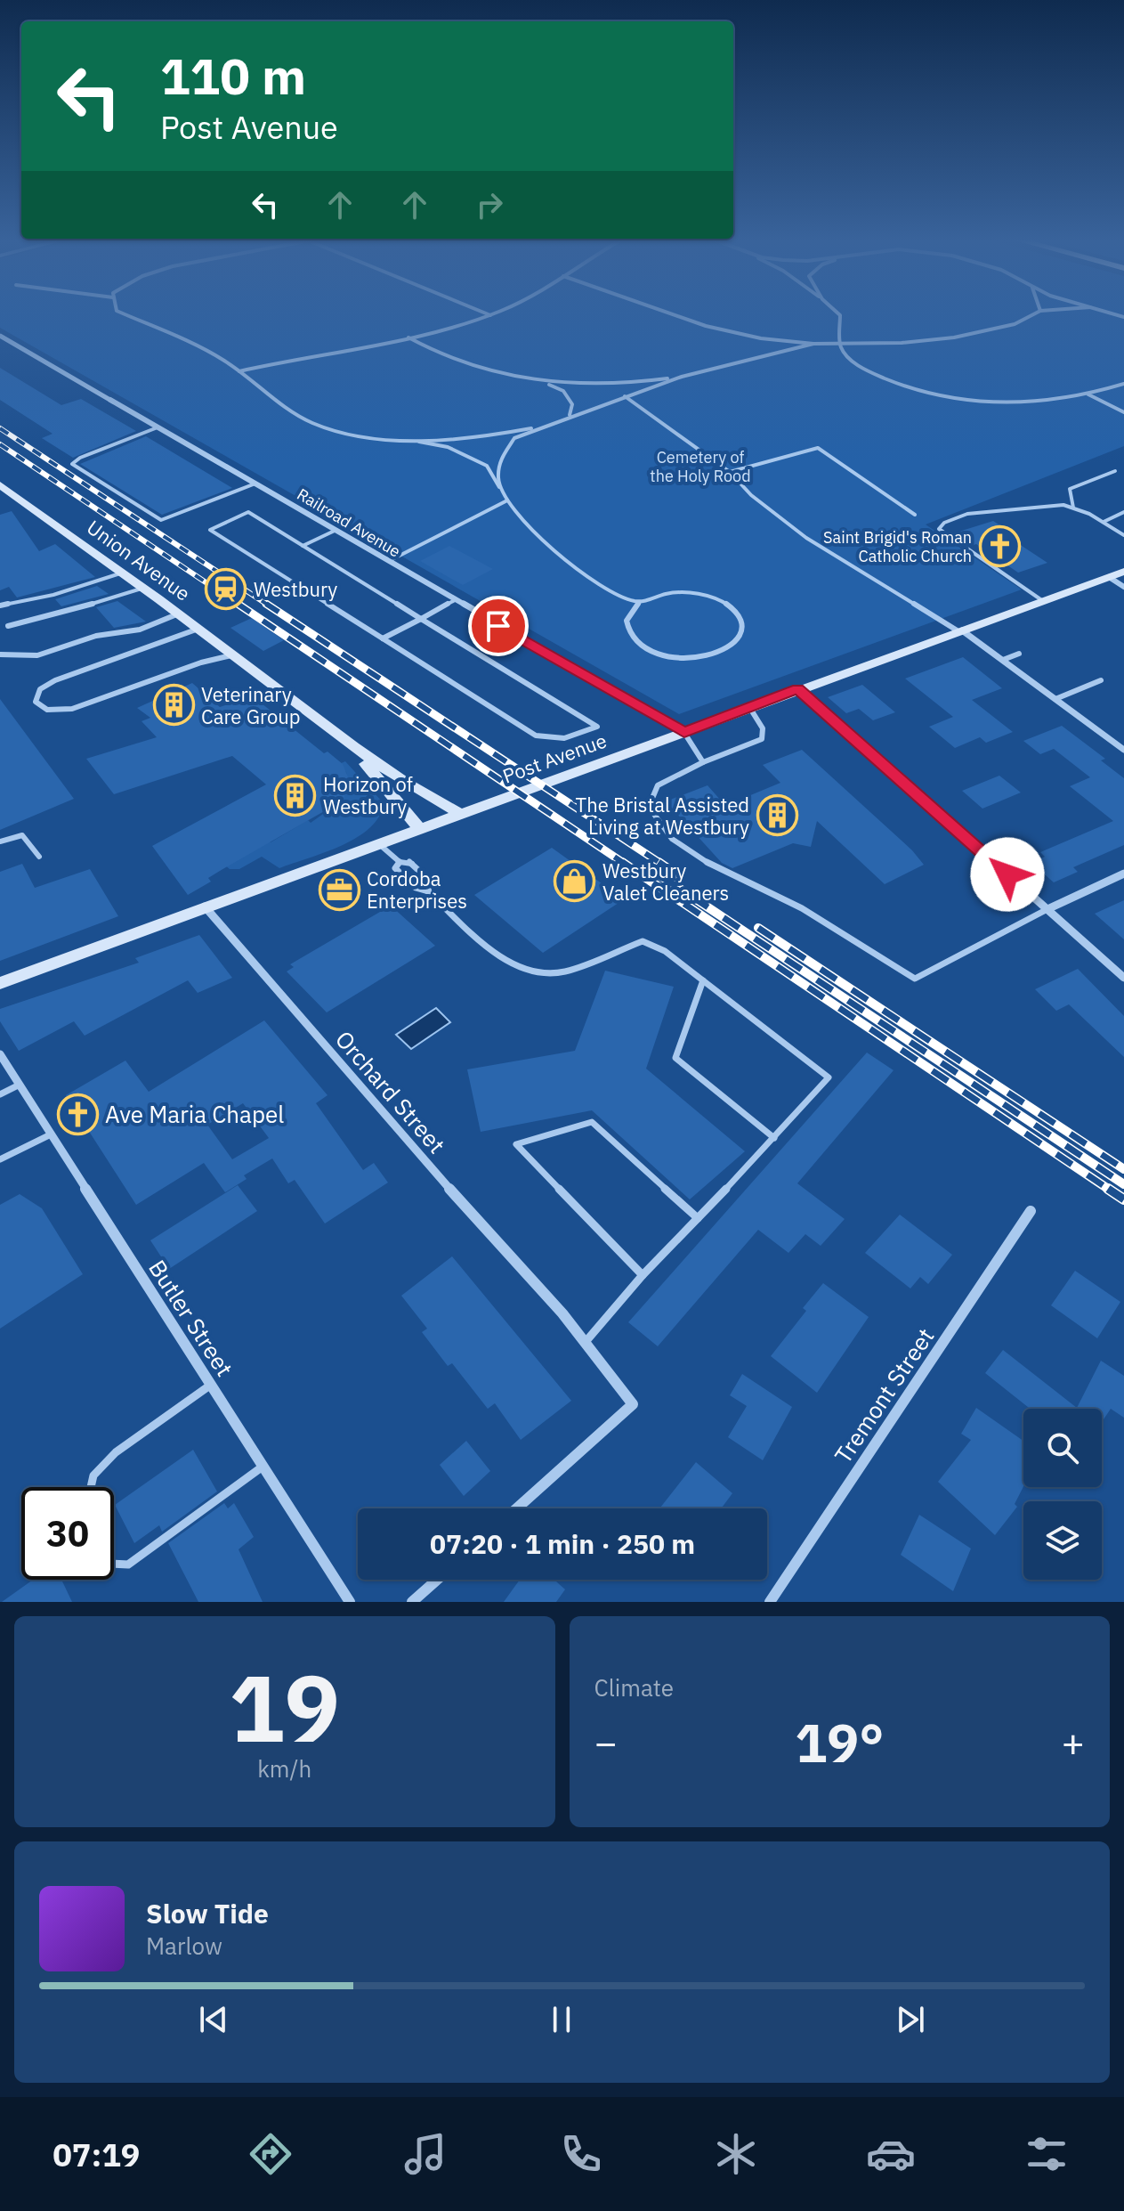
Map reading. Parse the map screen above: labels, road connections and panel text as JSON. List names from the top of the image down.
{
  "streets": {
    "main road": ["Union Avenue", "Post Avenue"],
    "street": [
      "Railroad Avenue",
      "Orchard Street",
      "Butler Street",
      "Tremont Street"
    ]
  },
  "crossings": [
    ["Railroad Avenue", "Post Avenue"],
    ["Union Avenue", "Post Avenue"],
    ["Post Avenue", "Orchard Street"]
  ],
  "parks": ["Cemetery of the Holy Rood"],
  "places": {
    "church": ["Saint Brigid's Roman Catholic Church", "Ave Maria Chapel"],
    "station": ["Westbury"],
    "building": ["Veterinary Care Group", "Horizon of Westbury", "The Bristal Assisted Living at Westbury"],
    "shop": ["Westbury Valet Cleaners"],
    "office": ["Cordoba Enterprises"]
  },
  "page": {
    "turn": ["110 m", "Post Avenue"],
    "limit": "30",
    "trip": "07:20 · 1 min · 250 m",
    "tile": [
      ["19", "km/h"],
      "Climate"
    ],
    "heat": ["−", "19°", "+"],
    "song": ["Slow Tide", "Marlow"],
    "tabs": "07:19"
  }
}
